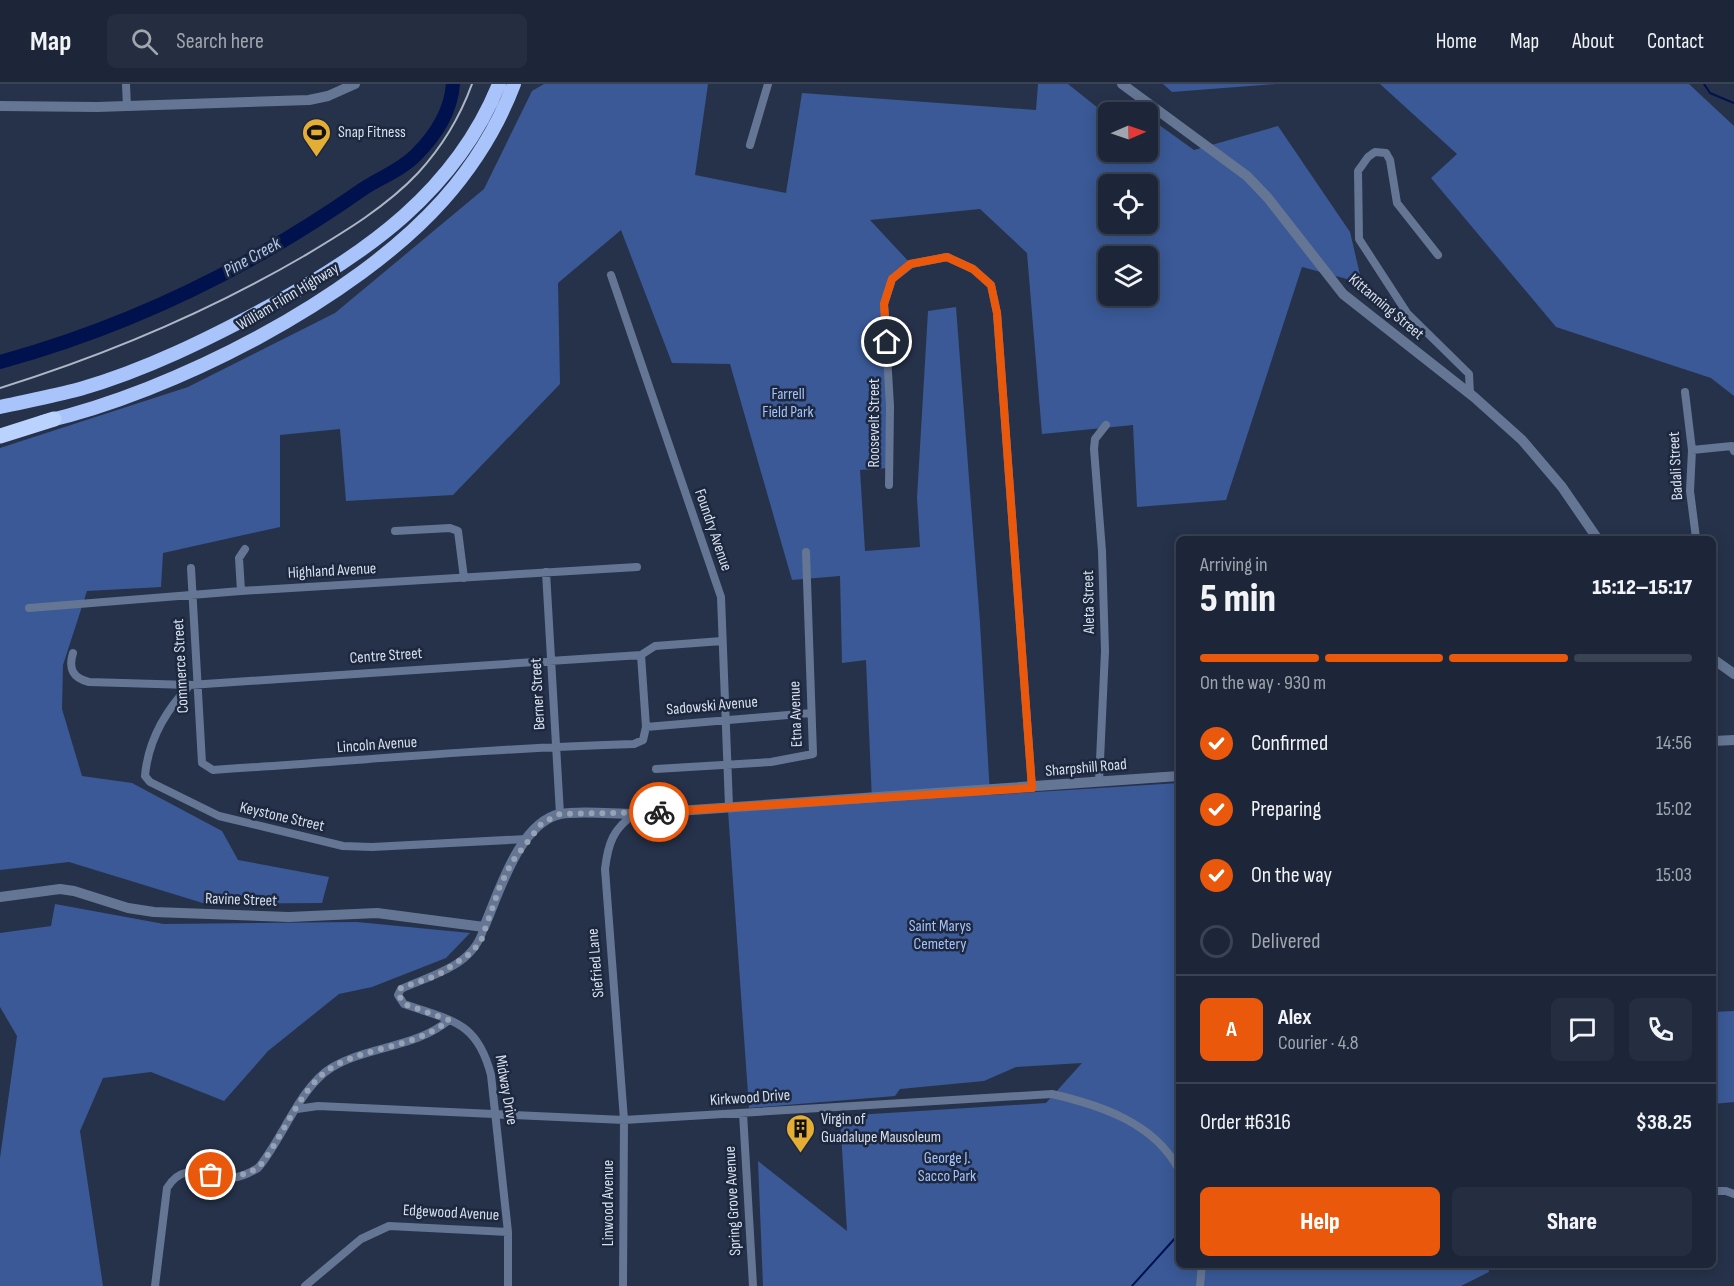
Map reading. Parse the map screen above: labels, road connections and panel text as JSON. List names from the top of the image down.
{
  "streets": {
    "highway": ["William Flinn Highway"],
    "street": [
      "Kittanning Street",
      "Roosevelt Street",
      "Badali Street",
      "Foundry Avenue",
      "Highland Avenue",
      "Aleta Street",
      "Centre Street",
      "Commerce Street",
      "Berner Street",
      "Sadowski Avenue",
      "Etna Avenue",
      "Lincoln Avenue",
      "Sharpshill Road",
      "Keystone Street",
      "Ravine Street",
      "Siefried Lane",
      "Midway Drive",
      "Kirkwood Drive",
      "Spring Grove Avenue",
      "Linwood Avenue",
      "Edgewood Avenue"
    ]
  },
  "crossings": [
    ["Roosevelt Street", "Sharpshill Road"],
    ["Foundry Avenue", "Centre Street"],
    ["Foundry Avenue", "Sadowski Avenue"],
    ["Foundry Avenue", "Etna Avenue"],
    ["Foundry Avenue", "Sharpshill Road"],
    ["Highland Avenue", "Commerce Street"],
    ["Highland Avenue", "Berner Street"],
    ["Aleta Street", "Sharpshill Road"],
    ["Centre Street", "Commerce Street"],
    ["Centre Street", "Berner Street"],
    ["Centre Street", "Keystone Street"],
    ["Commerce Street", "Lincoln Avenue"],
    ["Commerce Street", "Keystone Street"],
    ["Berner Street", "Sadowski Avenue"],
    ["Berner Street", "Lincoln Avenue"],
    ["Berner Street", "Sharpshill Road"],
    ["Sadowski Avenue", "Etna Avenue"],
    ["Sadowski Avenue", "Lincoln Avenue"],
    ["Sharpshill Road", "Siefried Lane"],
    ["Ravine Street", "Midway Drive"],
    ["Siefried Lane", "Kirkwood Drive"],
    ["Siefried Lane", "Linwood Avenue"],
    ["Midway Drive", "Kirkwood Drive"],
    ["Midway Drive", "Edgewood Avenue"],
    ["Kirkwood Drive", "Spring Grove Avenue"],
    ["Kirkwood Drive", "Linwood Avenue"]
  ],
  "water": ["Pine Creek"],
  "parks": ["Farrell Field Park", "Saint Marys Cemetery", "George J. Sacco Park"],
  "places": {
    "sports": ["Snap Fitness"],
    "building": ["Virgin of Guadalupe Mausoleum"]
  },
  "north": "right",
  "page": {
    "header": "Map",
    "search": "Search here",
    "nav": [
      "Home",
      "Map",
      "About",
      "Contact"
    ],
    "heading": ["5 min", "Arriving in", "15:12–15:17"],
    "panel": [
      "Alex",
      "Courier · 4.8",
      "Order #6316",
      "$38.25"
    ],
    "bar": "On the way · 930 m",
    "list": [
      ["Confirmed", "14:56"],
      ["Preparing", "15:02"],
      ["On the way", "15:03"],
      "Delivered"
    ],
    "round": "A",
    "buttons": ["Help", "Share"]
  }
}
